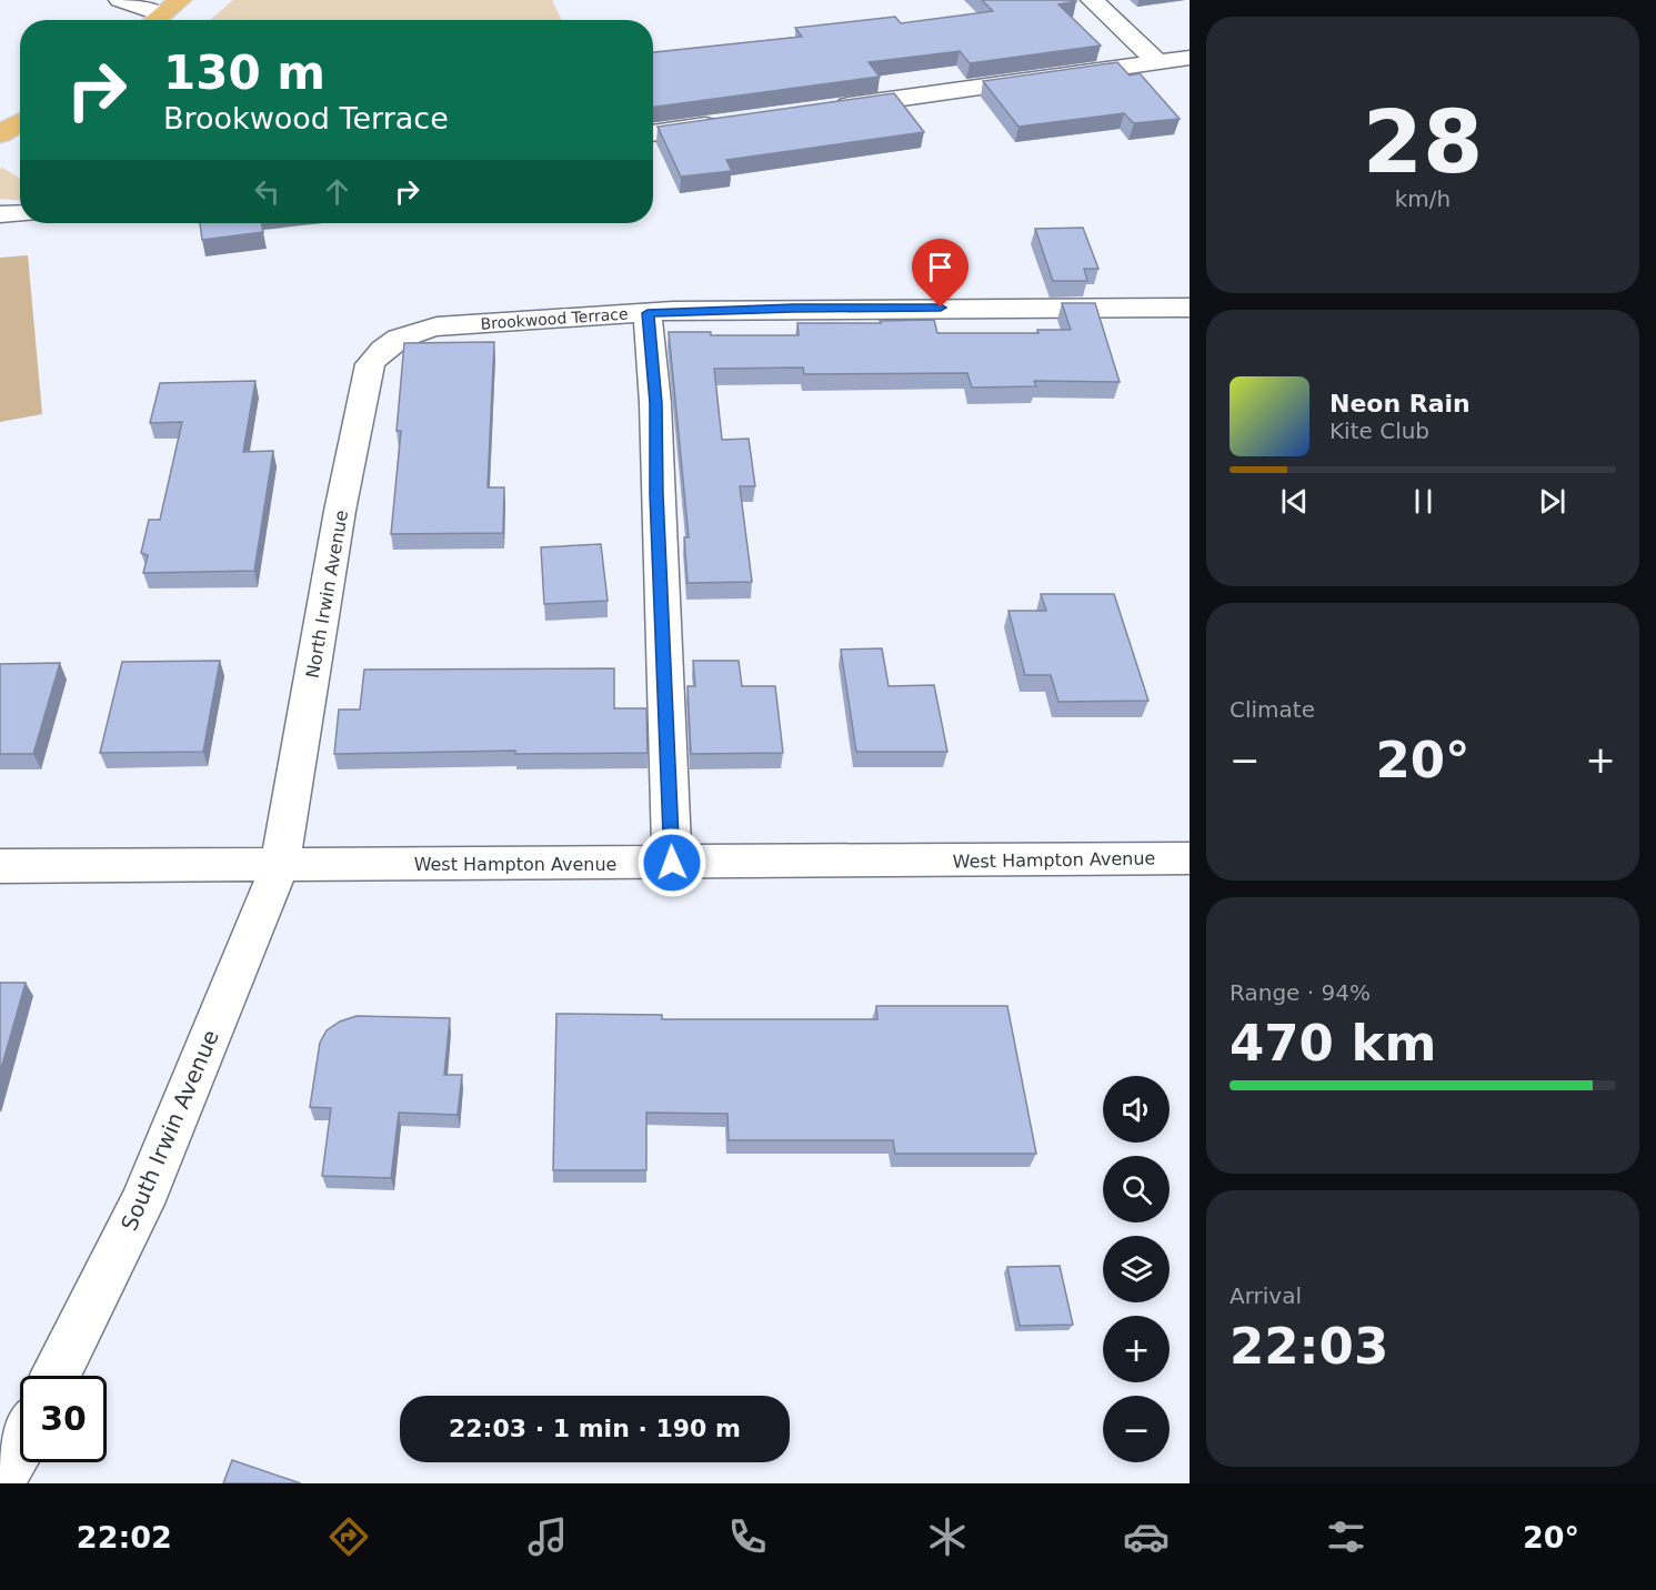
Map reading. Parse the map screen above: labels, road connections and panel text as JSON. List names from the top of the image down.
{
  "streets": {
    "street": [
      "Brookwood Terrace",
      "North Irwin Avenue",
      "West Hampton Avenue",
      "South Irwin Avenue"
    ]
  },
  "crossings": [
    ["Brookwood Terrace", "North Irwin Avenue"],
    ["North Irwin Avenue", "West Hampton Avenue"],
    ["North Irwin Avenue", "South Irwin Avenue"],
    ["West Hampton Avenue", "South Irwin Avenue"]
  ],
  "page": {
    "tile": [
      ["28", "km/h"],
      "Climate",
      ["Range · 94%", "470 km"],
      ["Arrival", "22:03"]
    ],
    "turn": ["130 m", "Brookwood Terrace"],
    "song": ["Neon Rain", "Kite Club"],
    "heat": ["−", "20°", "+"],
    "map_buttons": ["+", "−"],
    "limit": "30",
    "trip": "22:03 · 1 min · 190 m",
    "tabs": ["22:02", "20°"]
  }
}
